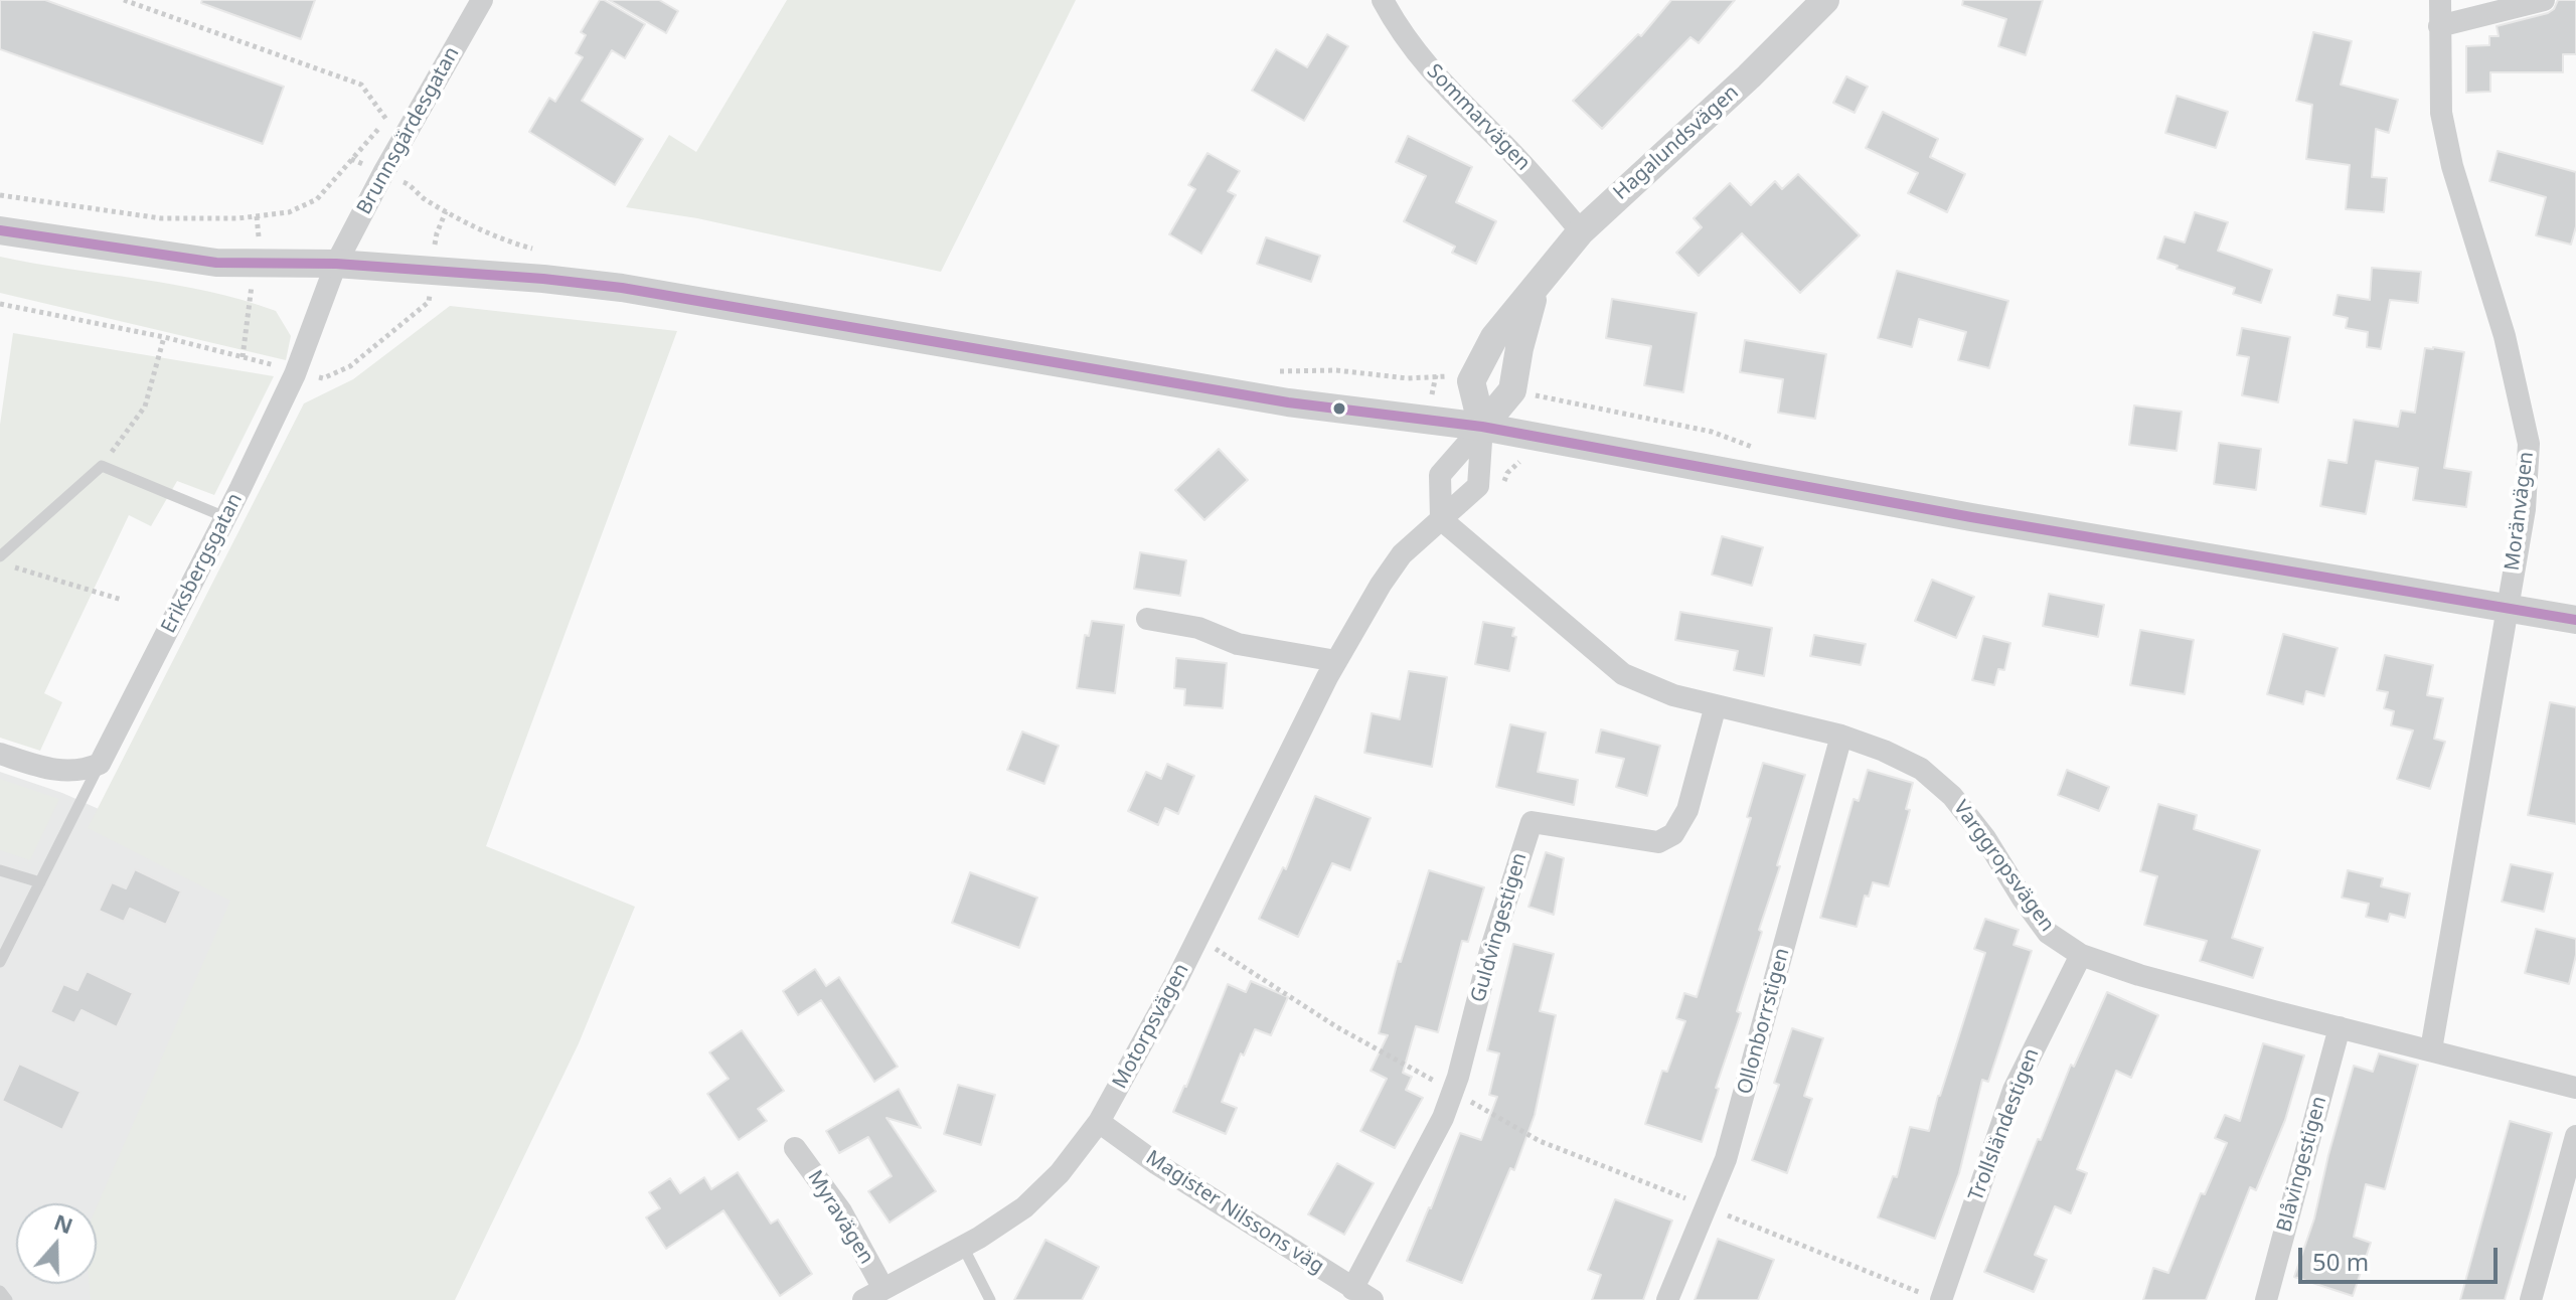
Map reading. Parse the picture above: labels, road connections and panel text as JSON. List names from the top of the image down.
{
  "streets": {
    "street": [
      "Sommarvägen",
      "Brunnsgärdesgatan",
      "Hagalundsvägen",
      "Moränvägen",
      "Eriksbergsgatan",
      "Varggropsvägen",
      "Guldvingestigen",
      "Ollonborrstigen",
      "Motorpsvägen",
      "Trollsländestigen",
      "Blåvingestigen",
      "Magister Nilssons väg",
      "Myravägen"
    ]
  },
  "crossings": [
    ["Sommarvägen", "Hagalundsvägen"],
    ["Brunnsgärdesgatan", "Eriksbergsgatan"],
    ["Hagalundsvägen", "Motorpsvägen"],
    ["Moränvägen", "Varggropsvägen"],
    ["Varggropsvägen", "Guldvingestigen"],
    ["Varggropsvägen", "Ollonborrstigen"],
    ["Varggropsvägen", "Motorpsvägen"],
    ["Varggropsvägen", "Trollsländestigen"],
    ["Varggropsvägen", "Blåvingestigen"],
    ["Guldvingestigen", "Magister Nilssons väg"],
    ["Motorpsvägen", "Magister Nilssons väg"],
    ["Motorpsvägen", "Myravägen"]
  ],
  "scale_bar": "50 m",
  "north": "top"
}
